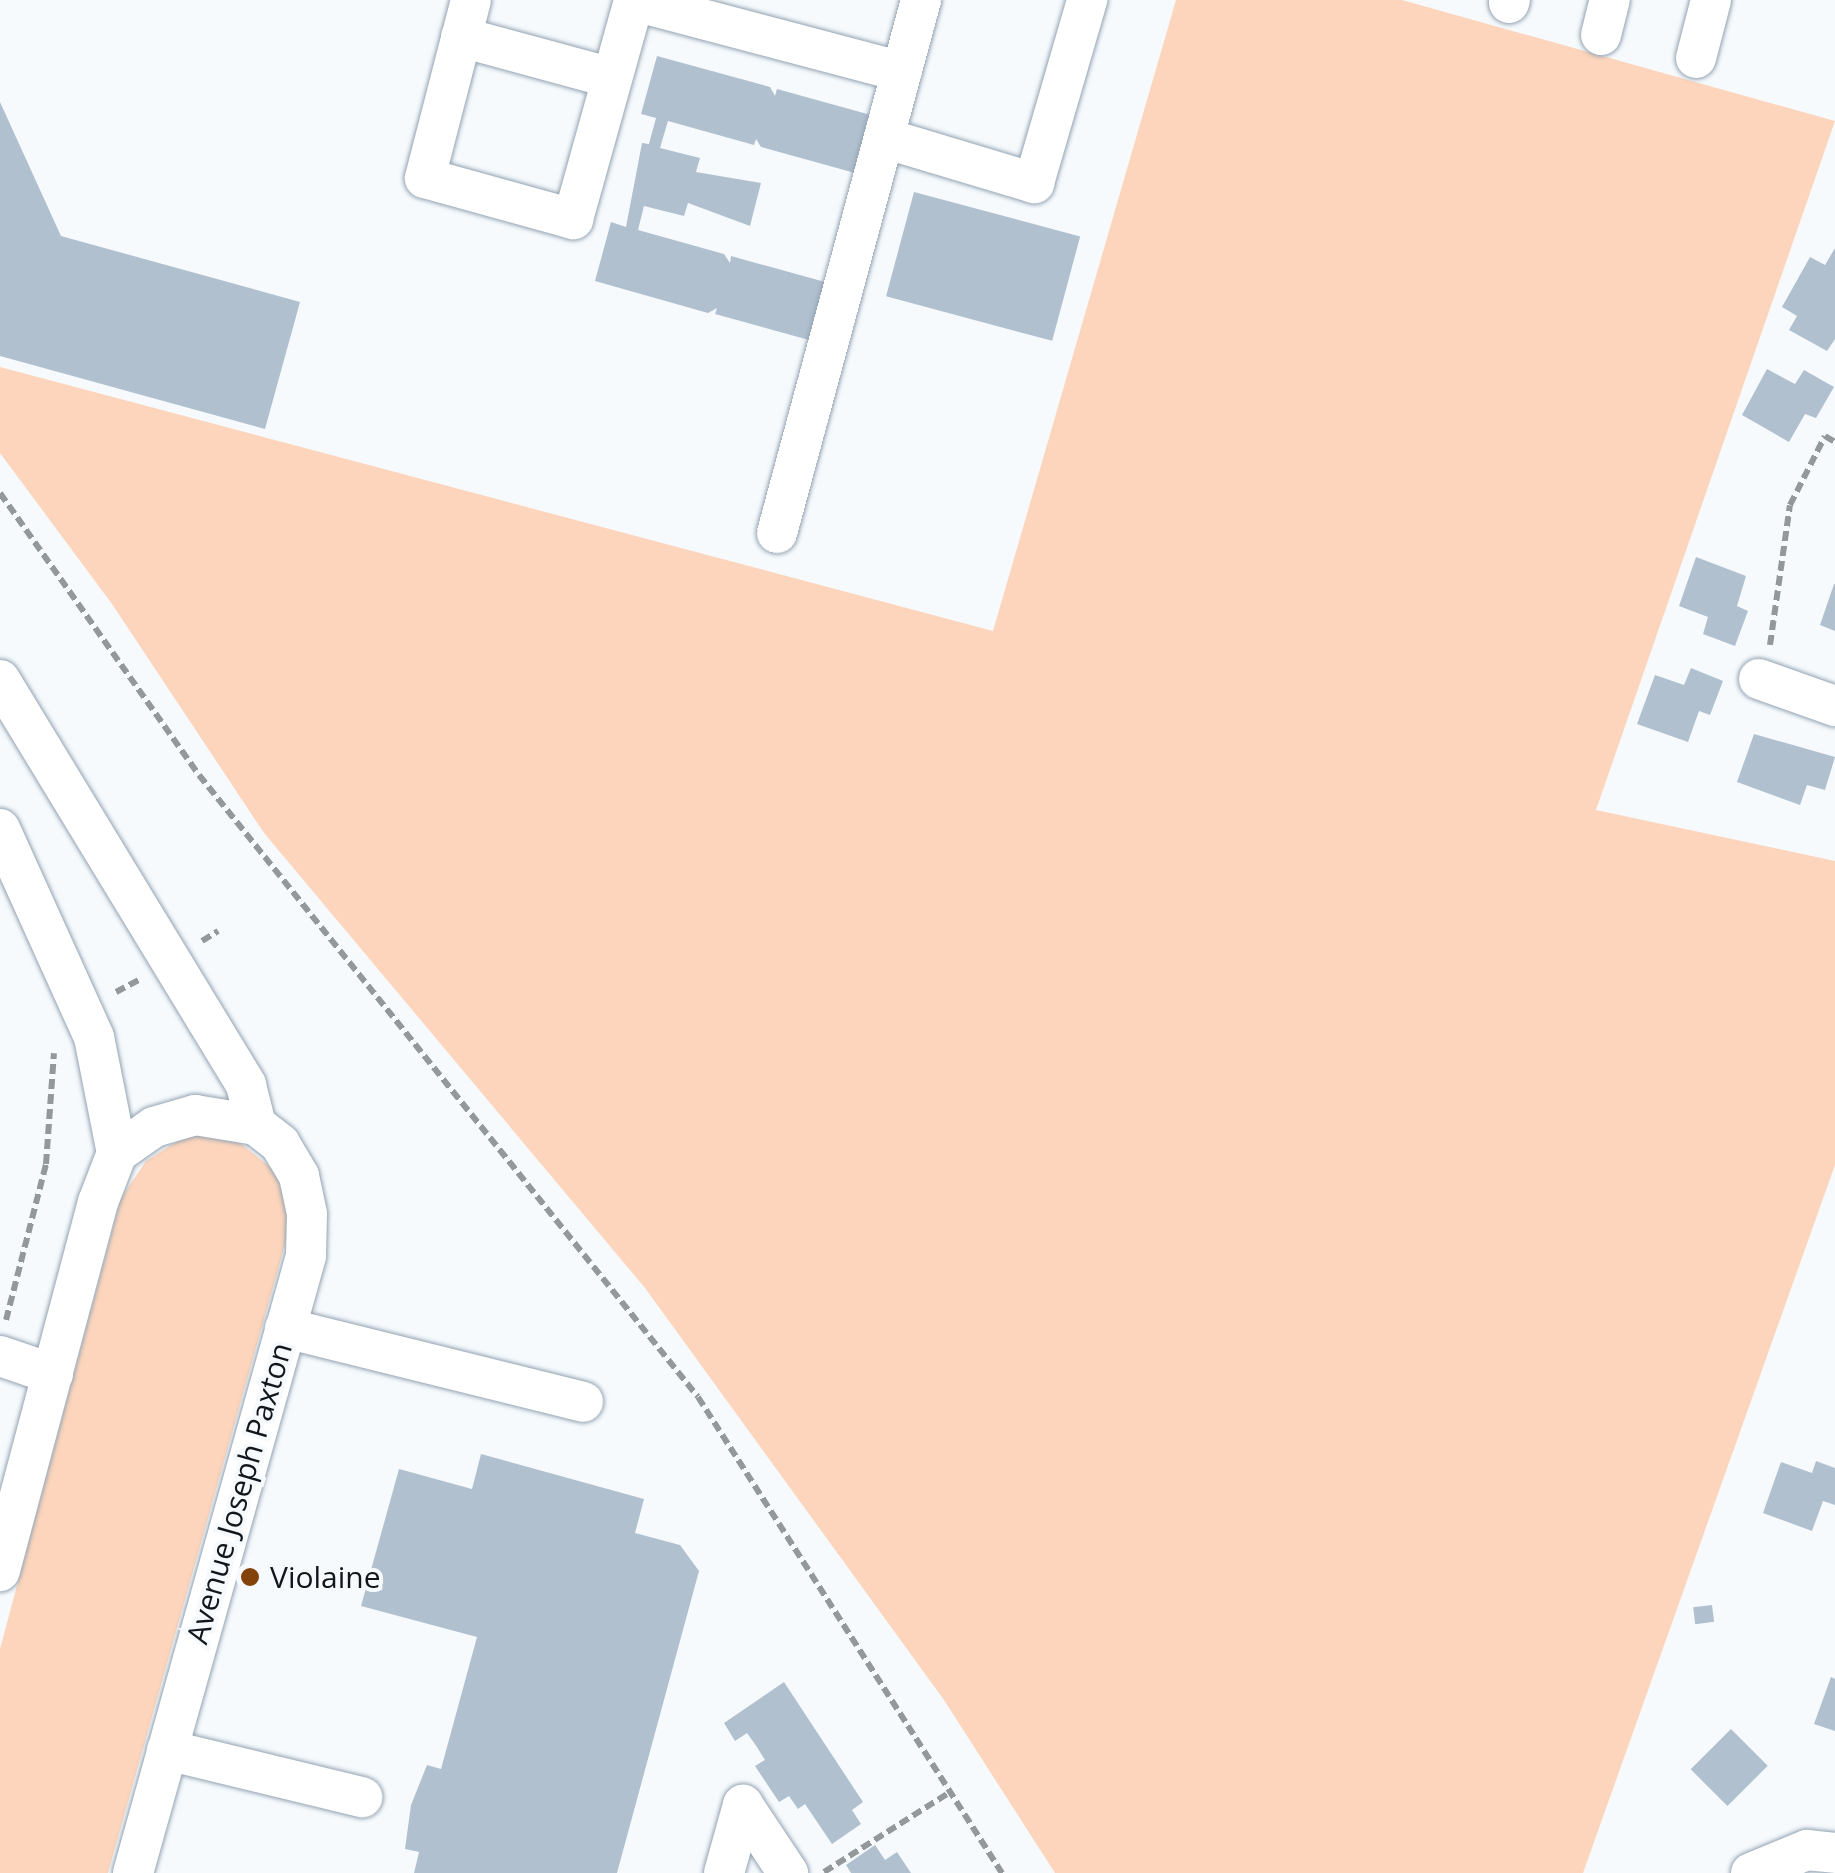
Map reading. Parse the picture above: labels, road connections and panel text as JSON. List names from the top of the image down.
{
  "streets": {
    "street": ["Avenue Joseph Paxton"]
  },
  "places": ["Violaine"]
}
